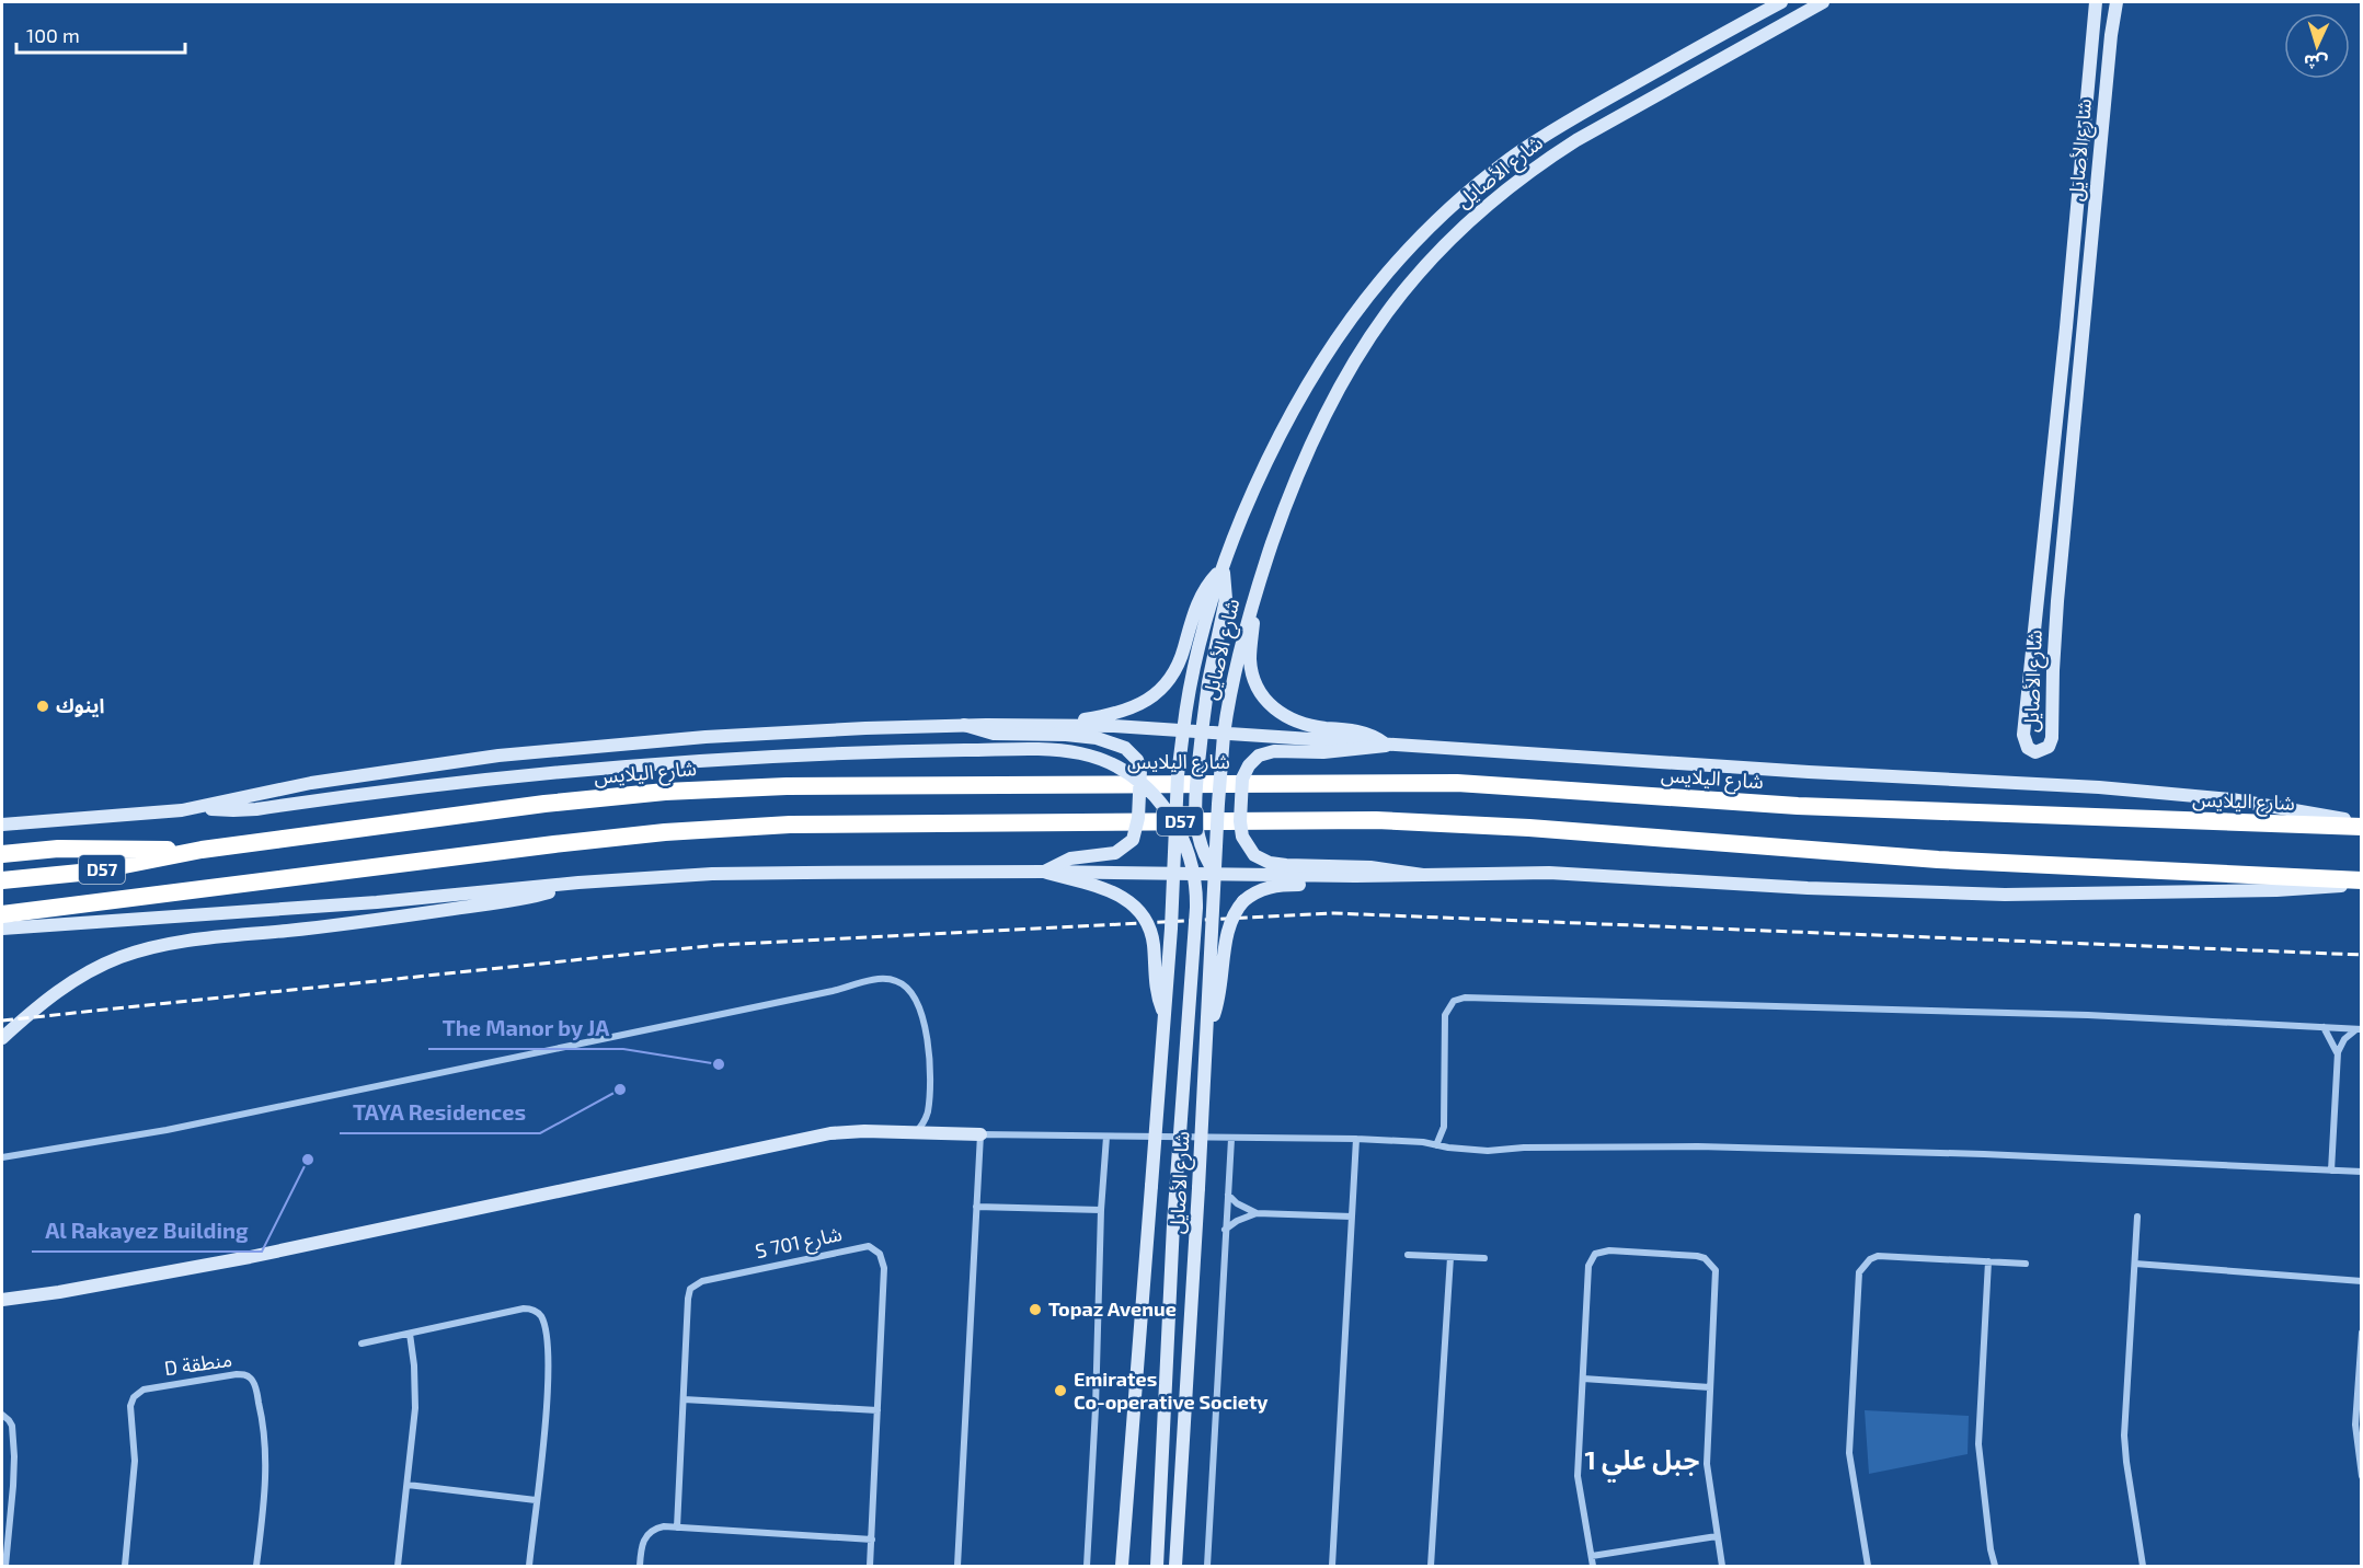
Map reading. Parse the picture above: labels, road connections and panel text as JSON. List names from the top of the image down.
{
  "streets": {
    "highway": ["شارع اليلايس", "D57"],
    "main road": ["شارع الأصايل"],
    "street": ["S 701 شارع", "D منطقة"]
  },
  "districts": ["جبل علي 1"],
  "places": [
    "اينوك",
    "The Manor by JA",
    "TAYA Residences",
    "Al Rakayez Building",
    "Topaz Avenue",
    "Emirates Co-operative Society"
  ],
  "scale_bar": "100 m",
  "north": "bottom"
}
